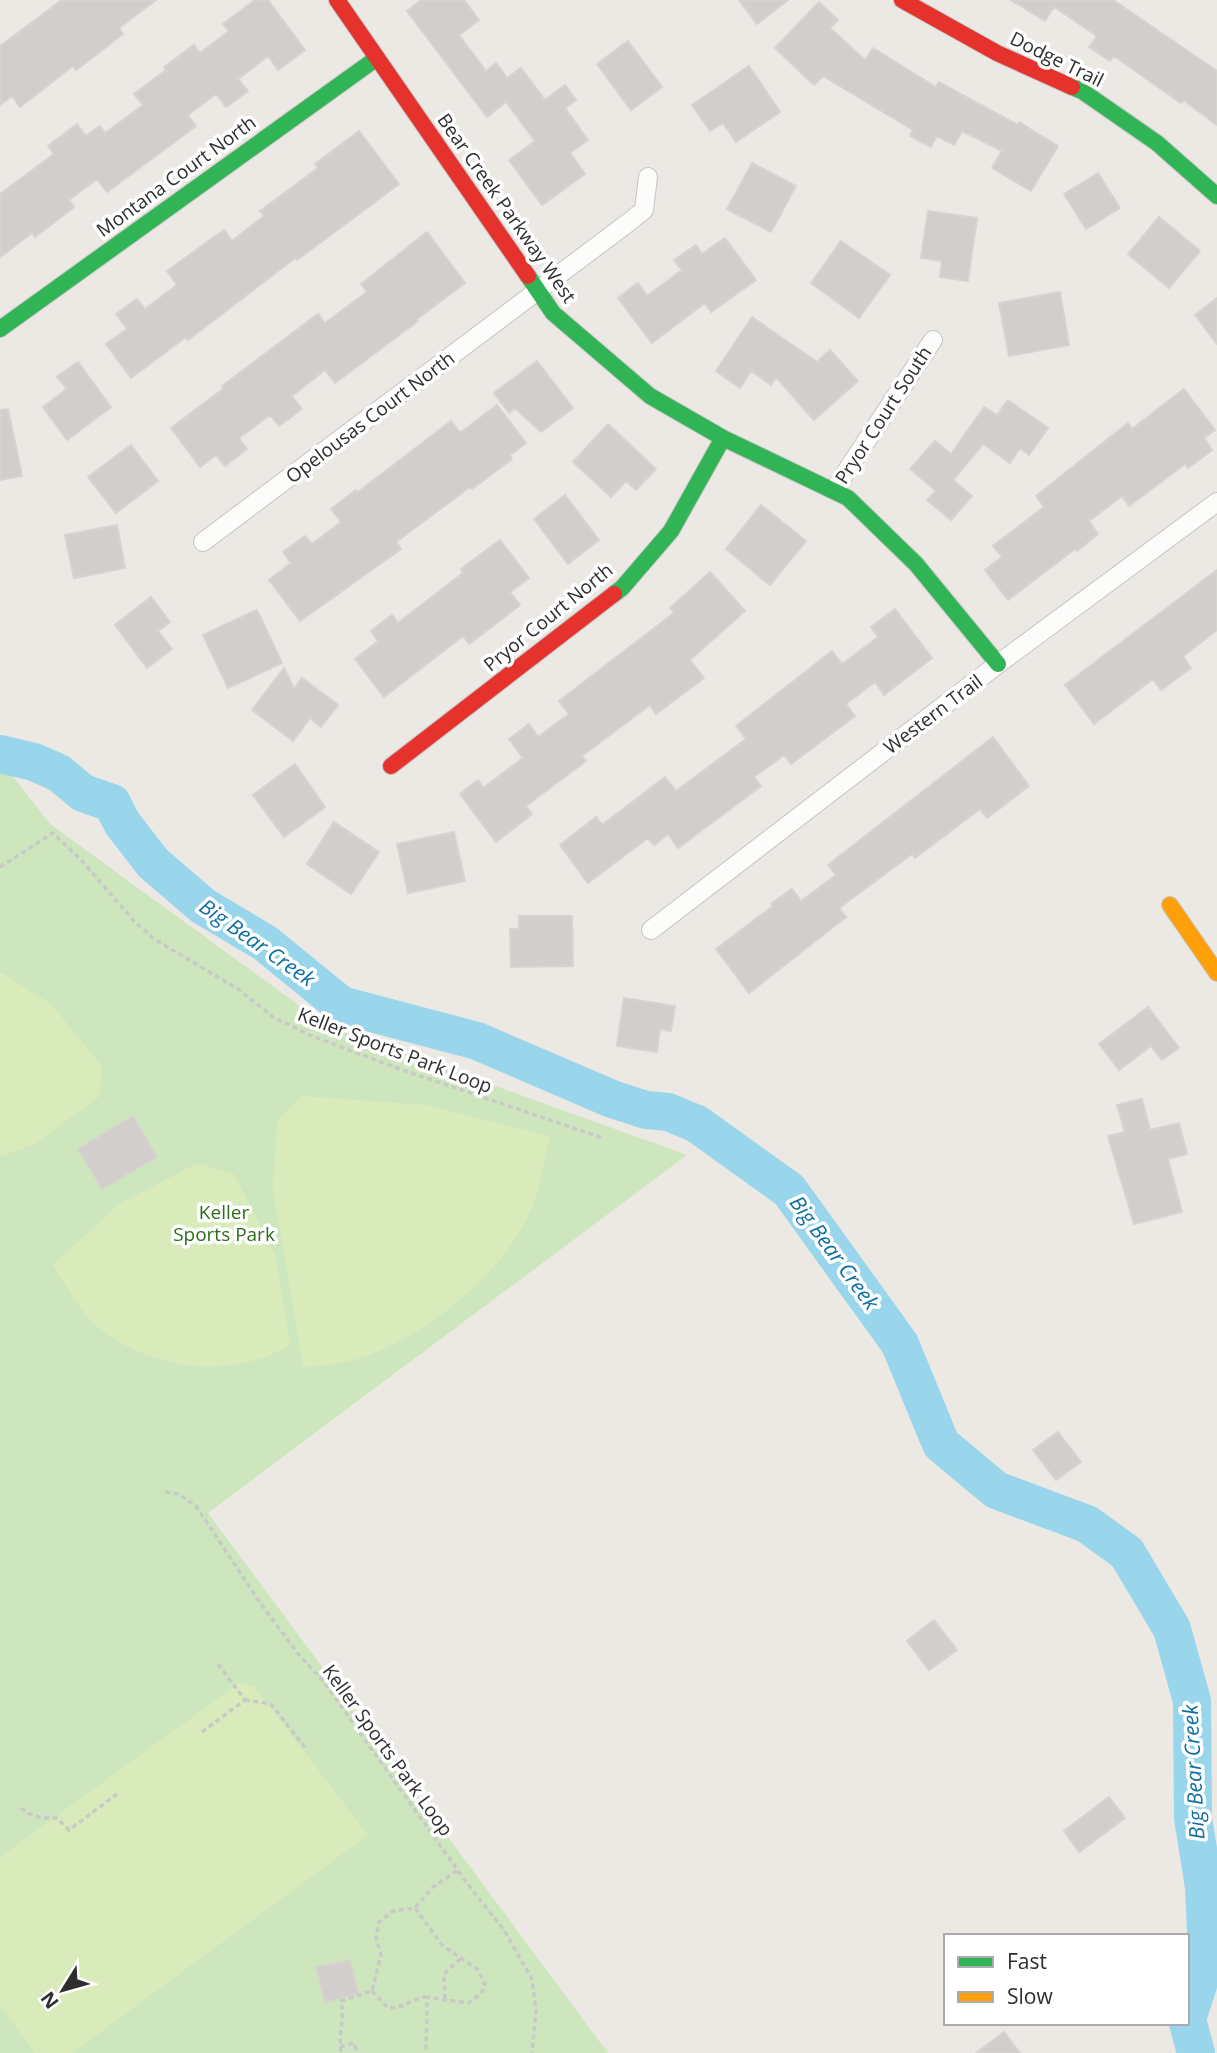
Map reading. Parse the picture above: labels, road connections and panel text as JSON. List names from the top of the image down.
{
  "streets": {
    "street": [
      "Dodge Trail",
      "Montana Court North",
      "Bear Creek Parkway West",
      "Pryor Court South",
      "Opelousas Court North",
      "Pryor Court North",
      "Western Trail"
    ],
    "path": ["Keller Sports Park Loop"]
  },
  "crossings": [
    ["Montana Court North", "Bear Creek Parkway West"],
    ["Bear Creek Parkway West", "Pryor Court South"],
    ["Bear Creek Parkway West", "Opelousas Court North"],
    ["Bear Creek Parkway West", "Pryor Court North"],
    ["Bear Creek Parkway West", "Western Trail"]
  ],
  "water": ["Big Bear Creek"],
  "parks": ["Keller Sports Park"],
  "legend": ["Fast", "Slow"],
  "north": "bottom left"
}
